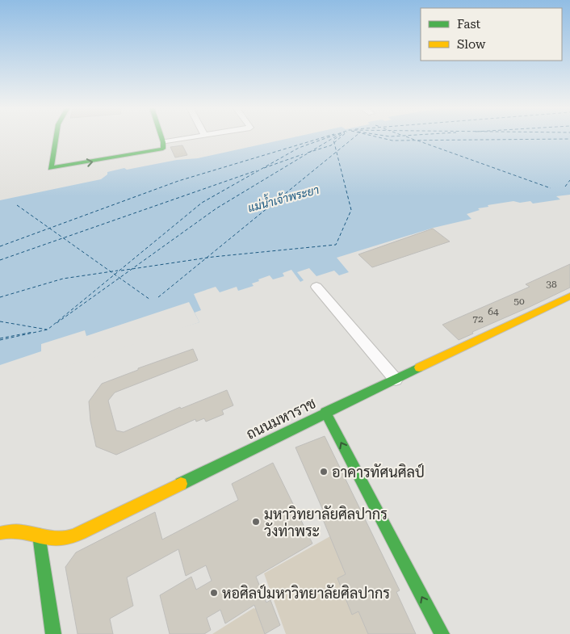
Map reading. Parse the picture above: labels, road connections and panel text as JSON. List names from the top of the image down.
{
  "streets": {
    "street": ["ถนนมหาราช"]
  },
  "water": ["แม่น้ำเจ้าพระยา"],
  "places": ["อาคารทัศนศิลป์", "มหาวิทยาลัยศิลปากร วังท่าพระ", "หอศิลป์มหาวิทยาลัยศิลปากร"],
  "house_numbers": [
    "38",
    "50",
    "64",
    "72"
  ],
  "legend": ["Fast", "Slow"]
}
